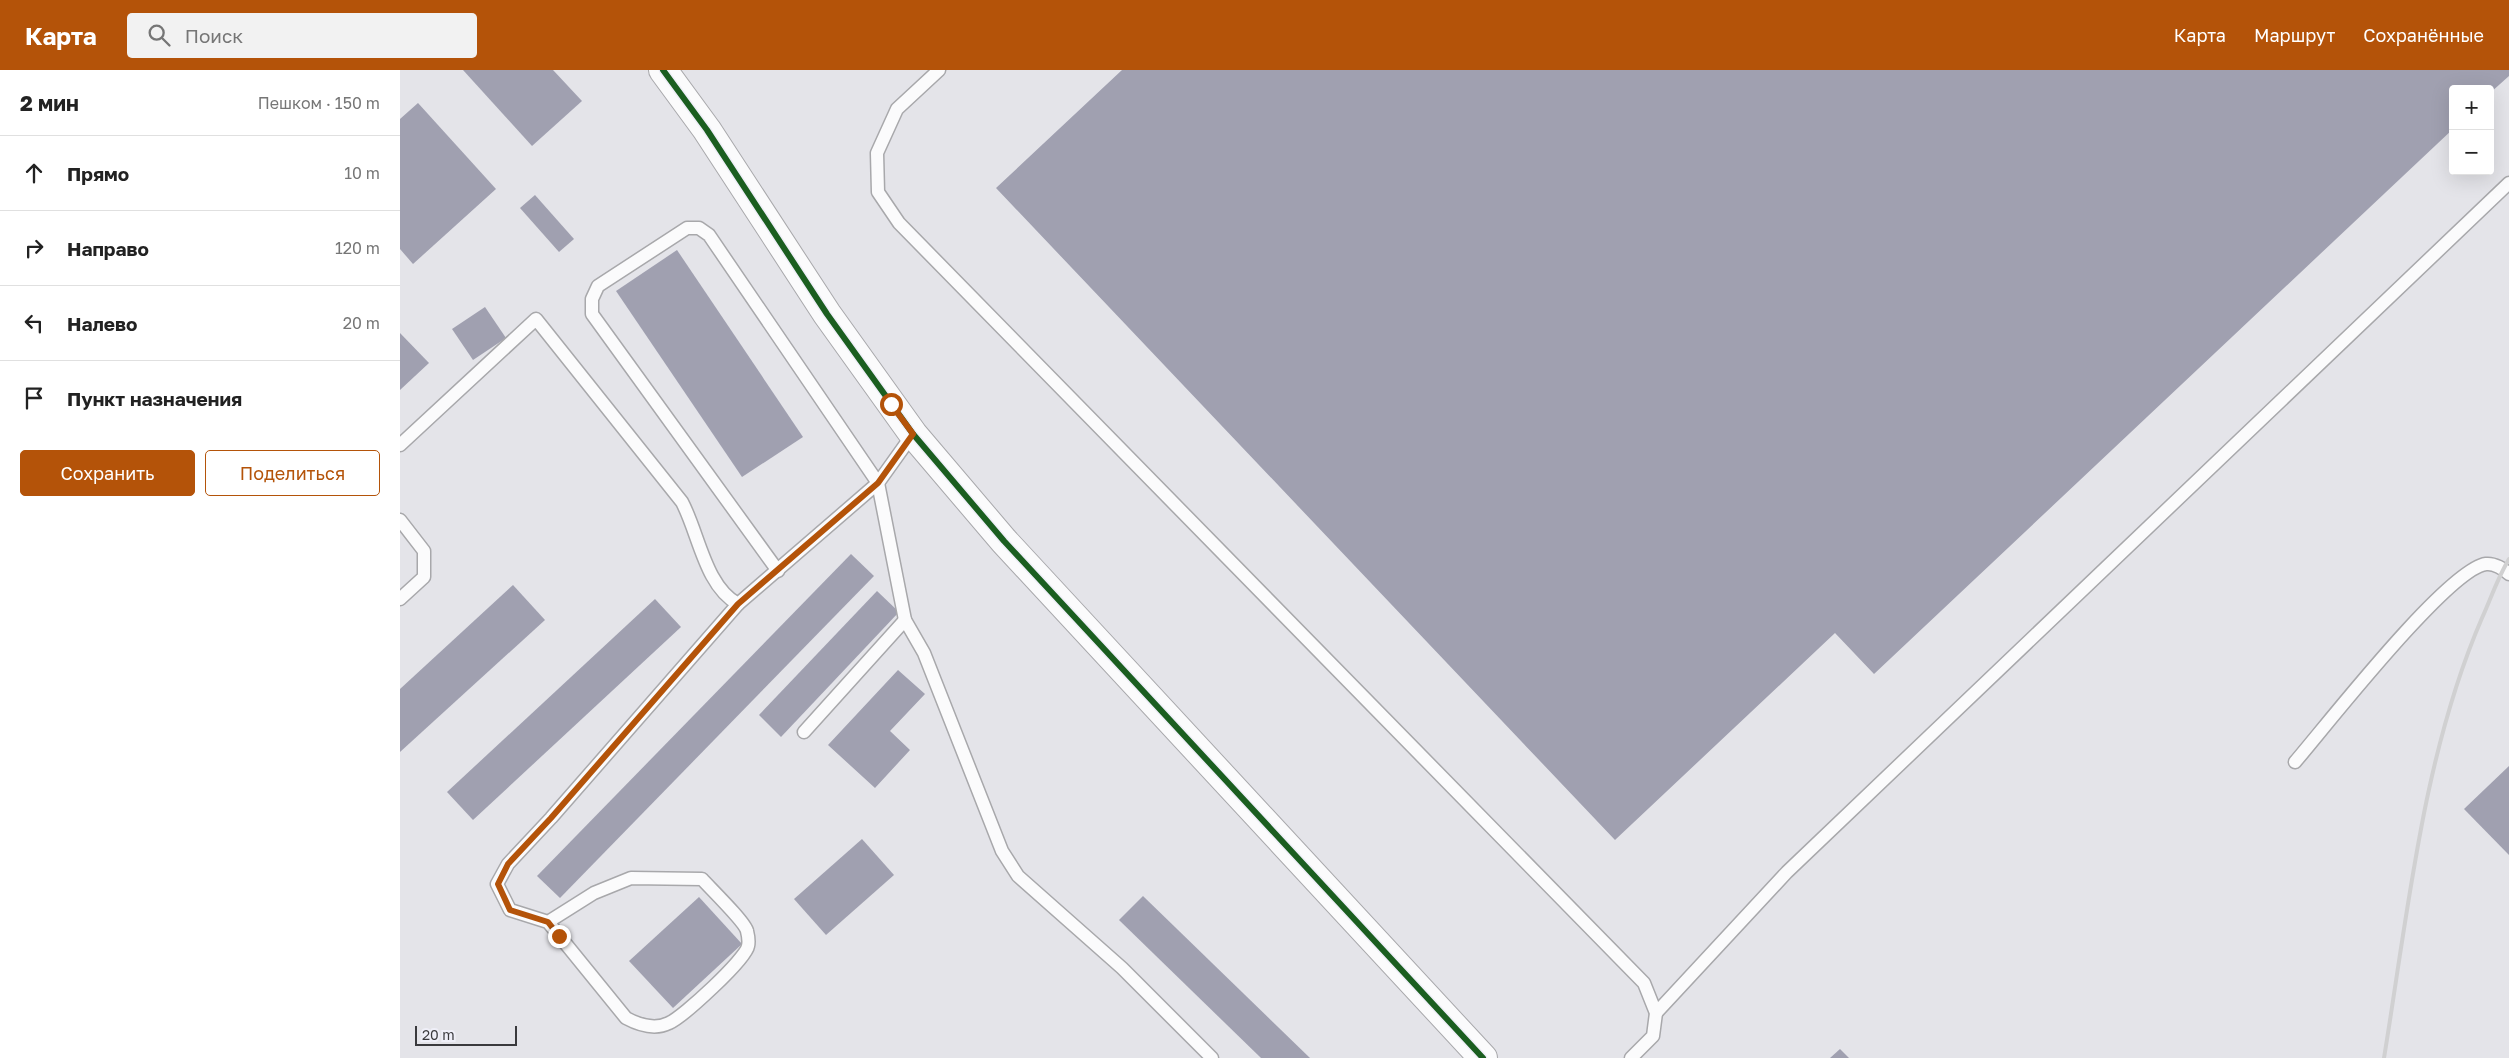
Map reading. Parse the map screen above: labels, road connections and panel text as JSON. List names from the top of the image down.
{
  "scale_bar": "20 m",
  "page": {
    "header": "Карта",
    "search": "Поиск",
    "nav": ["Карта", "Маршрут", "Сохранённые"],
    "heading": ["2 мин", "Пешком · 150 m"],
    "map_buttons": ["+", "−"],
    "list": [
      ["Прямо", "10 m"],
      ["Направо", "120 m"],
      ["Налево", "20 m"],
      "Пункт назначения"
    ],
    "buttons": ["Сохранить", "Поделиться"],
    "scale": "20 m"
  }
}
